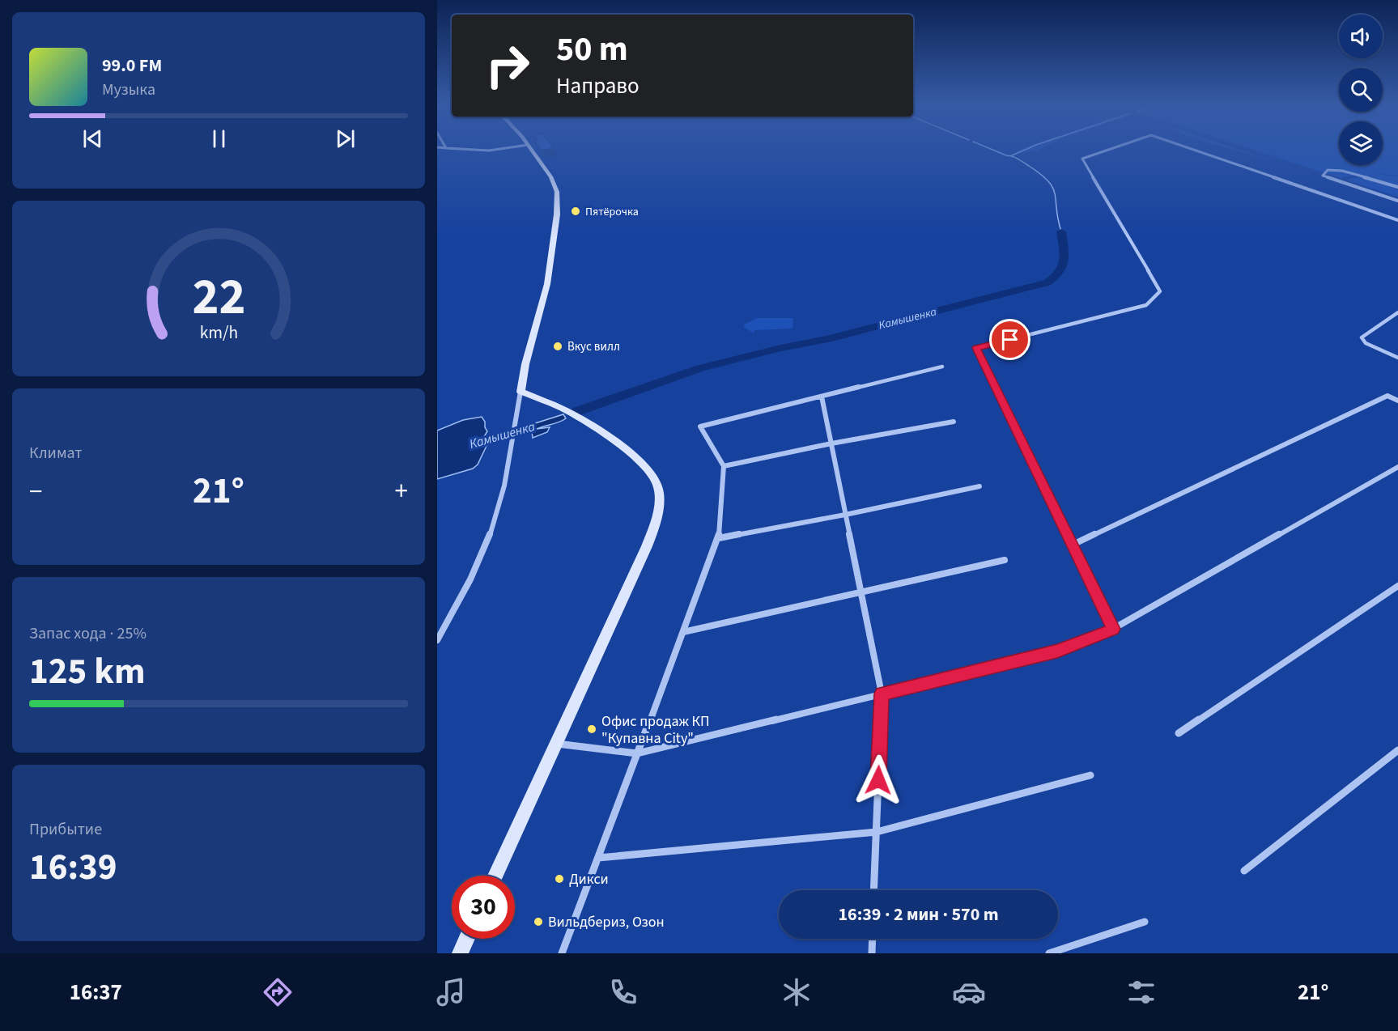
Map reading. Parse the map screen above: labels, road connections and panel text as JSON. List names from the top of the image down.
{
  "water": ["Камышенка"],
  "places": [
    "Пятёрочка",
    "Вкус вилл",
    "Офис продаж КП \"Купавна City\"",
    "Дикси",
    "Вильдбериз, Озон"
  ],
  "page": {
    "turn": ["50 m", "Направо"],
    "song": ["99.0 FM", "Музыка"],
    "tile": [
      "Климат",
      ["Запас хода · 25%", "125 km"],
      ["Прибытие", "16:39"]
    ],
    "heat": ["−", "21°", "+"],
    "limit": "30",
    "trip": "16:39 · 2 мин · 570 m",
    "tabs": ["16:37", "21°"],
    "gauge": ["22", "km/h"]
  }
}
